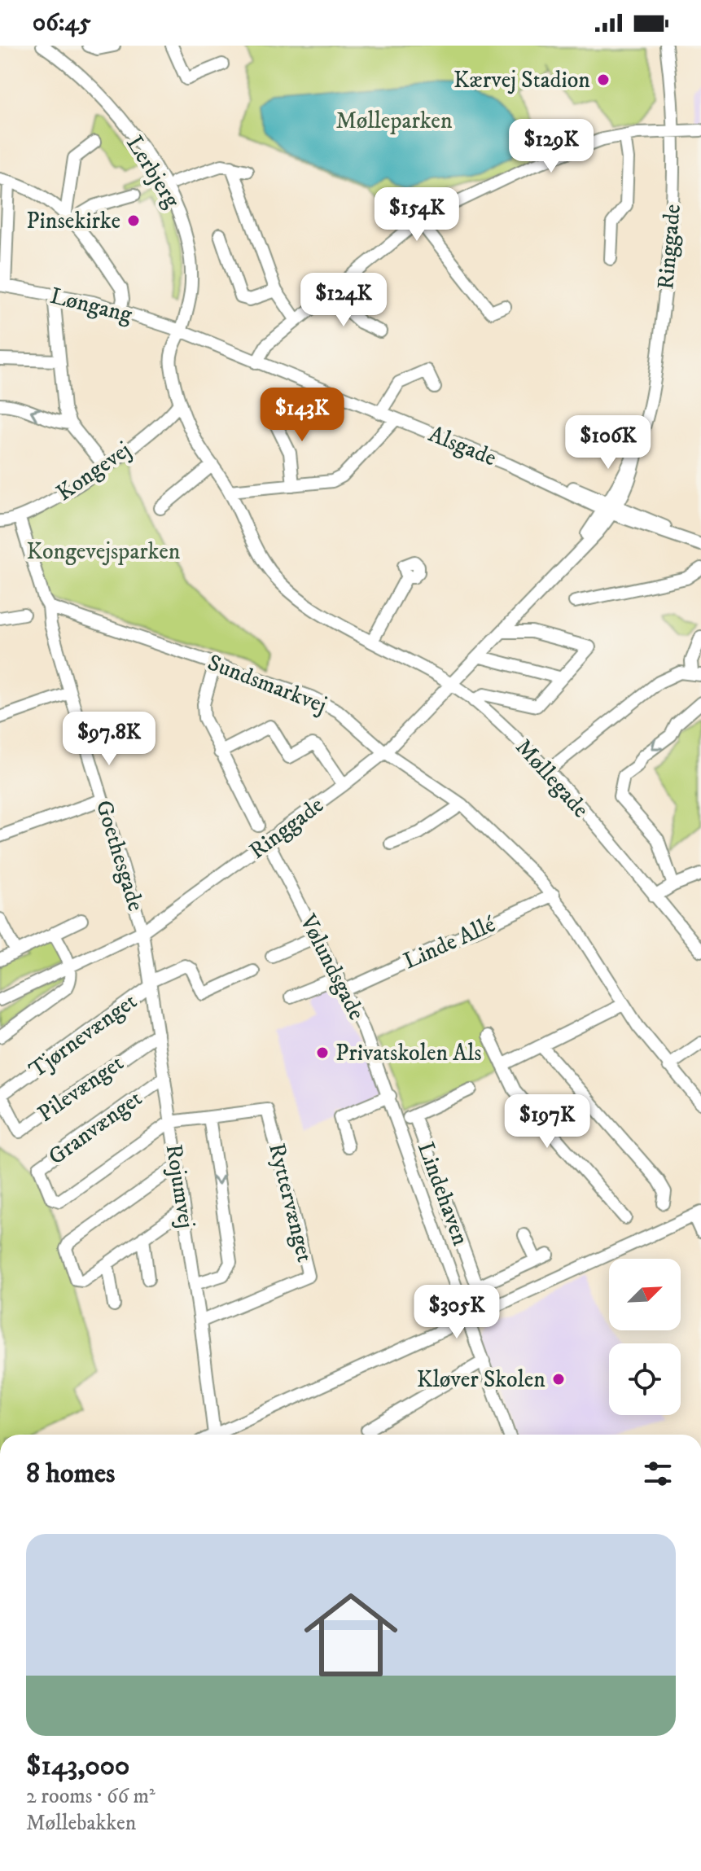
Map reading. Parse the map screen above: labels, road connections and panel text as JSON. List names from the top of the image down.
{
  "streets": {
    "street": [
      "Lerbjerg",
      "Ringgade",
      "Løngang",
      "Alsgade",
      "Kongevej",
      "Sundsmarkvej",
      "Møllegade",
      "Goethesgade",
      "Linde Allé",
      "Vølundsgade",
      "Tjørnevænget",
      "Pilevænget",
      "Granvænget",
      "Rojumvej",
      "Lindehaven",
      "Ryttervænget"
    ]
  },
  "crossings": [
    ["Lerbjerg", "Løngang"],
    ["Lerbjerg", "Alsgade"],
    ["Lerbjerg", "Møllegade"],
    ["Ringgade", "Alsgade"],
    ["Ringgade", "Sundsmarkvej"],
    ["Ringgade", "Møllegade"],
    ["Ringgade", "Goethesgade"],
    ["Ringgade", "Vølundsgade"],
    ["Ringgade", "Rojumvej"],
    ["Løngang", "Alsgade"],
    ["Løngang", "Møllegade"],
    ["Alsgade", "Møllegade"],
    ["Kongevej", "Møllegade"],
    ["Kongevej", "Goethesgade"],
    ["Sundsmarkvej", "Goethesgade"],
    ["Sundsmarkvej", "Linde Allé"],
    ["Goethesgade", "Rojumvej"],
    ["Linde Allé", "Vølundsgade"],
    ["Vølundsgade", "Lindehaven"],
    ["Tjørnevænget", "Pilevænget"],
    ["Tjørnevænget", "Rojumvej"],
    ["Pilevænget", "Rojumvej"],
    ["Granvænget", "Rojumvej"],
    ["Granvænget", "Ryttervænget"],
    ["Rojumvej", "Ryttervænget"]
  ],
  "parks": ["Mølleparken", "Kongevejsparken"],
  "places": [
    "Kærvej Stadion",
    "Pinsekirke",
    "Privatskolen Als",
    "Kløver Skolen"
  ],
  "north": "top right",
  "page": {
    "status": "06:45",
    "price": [
      "$129K",
      "$154K",
      "$124K",
      "$143K",
      "$106K",
      "$97.8K",
      "$197K",
      "$305K"
    ],
    "heading": "8 homes",
    "list": [
      {
        "name": "$143,000",
        "note": "2 rooms · 66 m² · Møllebakken"
      }
    ]
  }
}
